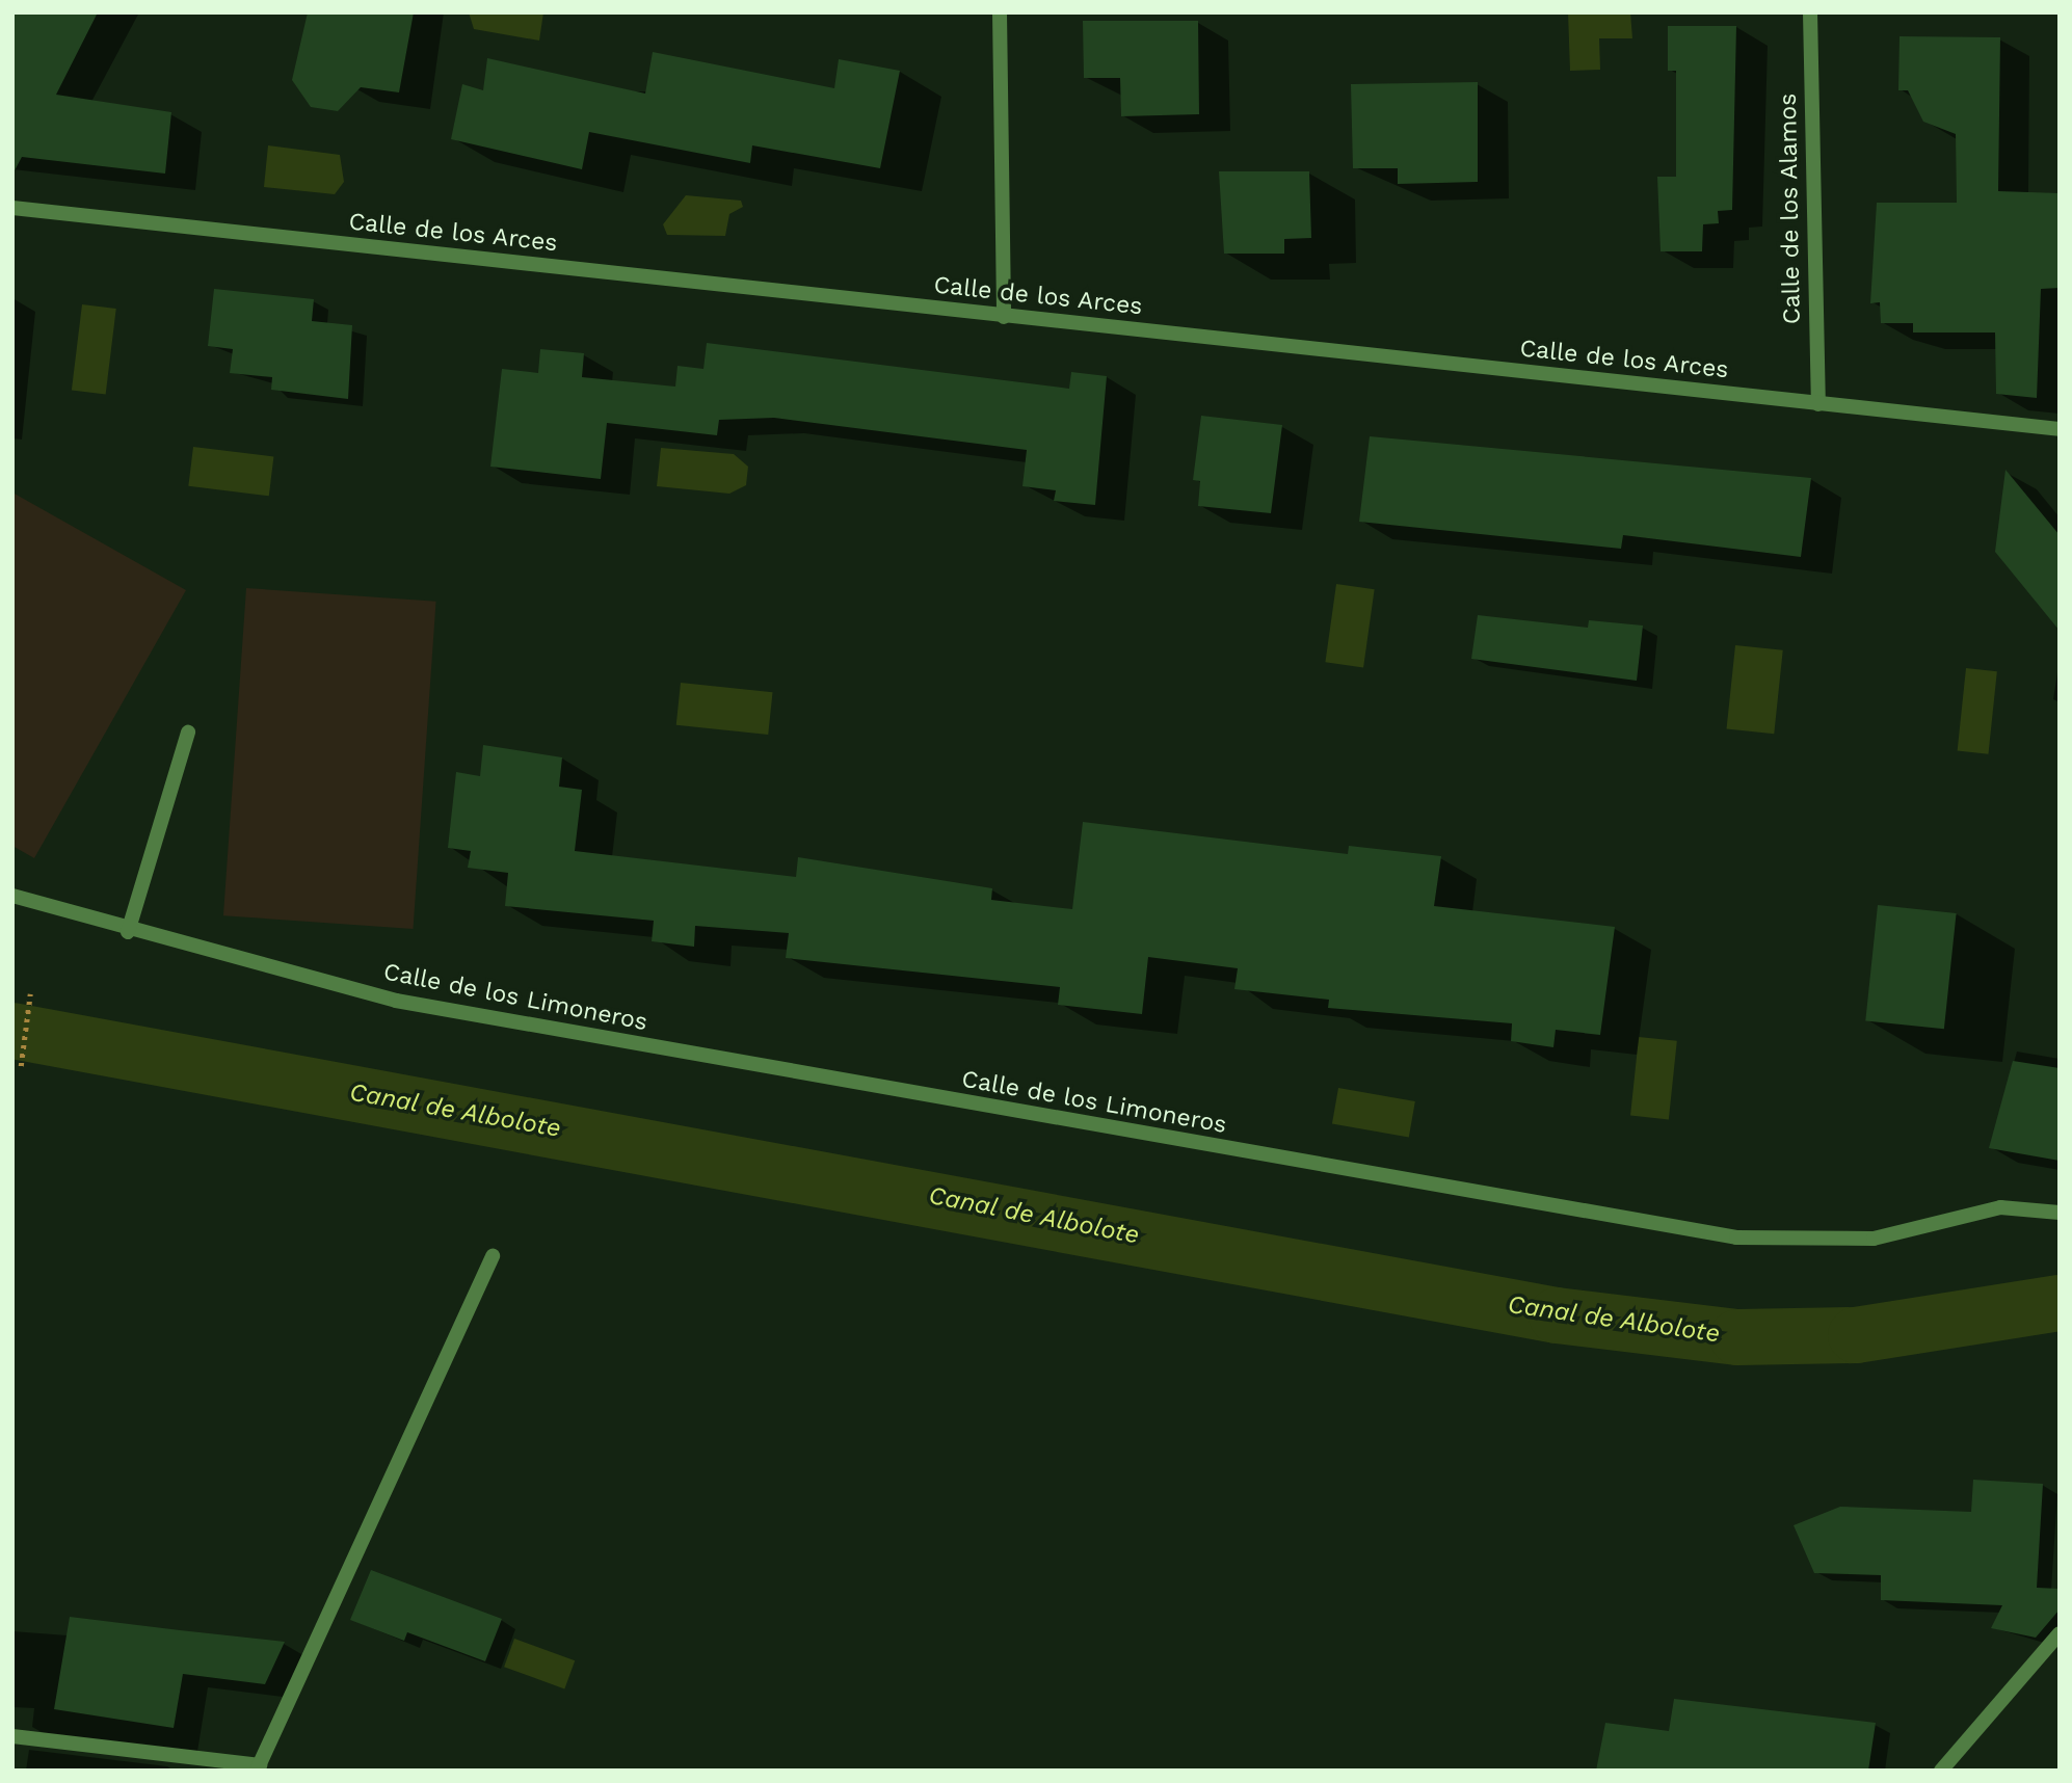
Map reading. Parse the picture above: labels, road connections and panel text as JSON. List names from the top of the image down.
{
  "streets": {
    "street": ["Calle de los Alamos", "Calle de los Arces", "Calle de los Limoneros"]
  },
  "crossings": [
    ["Calle de los Alamos", "Calle de los Arces"]
  ],
  "water": ["Canal de Albolote"]
}
